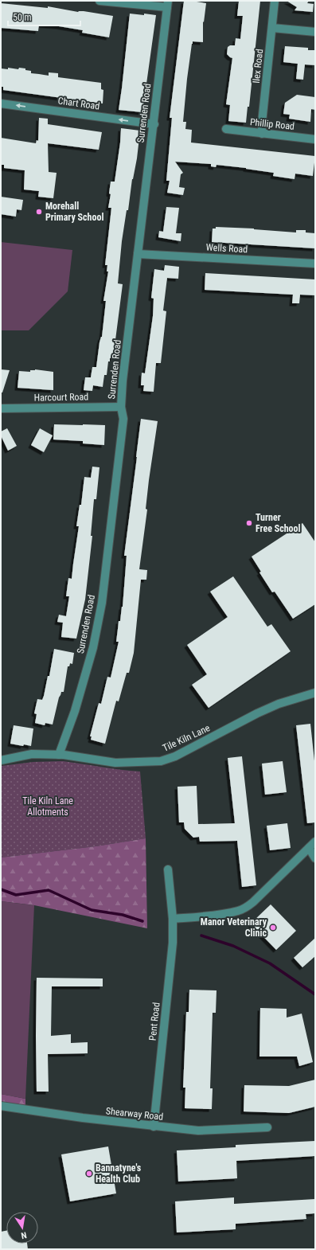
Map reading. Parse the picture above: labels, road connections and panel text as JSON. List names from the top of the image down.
{
  "streets": {
    "street": [
      "Ilex Road",
      "Chart Road",
      "Surrenden Road",
      "Phillip Road",
      "Wells Road",
      "Harcourt Road",
      "Tile Kiln Lane",
      "Pent Road",
      "Shearway Road"
    ]
  },
  "crossings": [
    ["Ilex Road", "Phillip Road"],
    ["Chart Road", "Surrenden Road"],
    ["Surrenden Road", "Wells Road"],
    ["Surrenden Road", "Harcourt Road"],
    ["Surrenden Road", "Tile Kiln Lane"],
    ["Pent Road", "Shearway Road"]
  ],
  "one_way": ["Chart Road"],
  "parks": ["Tile Kiln Lane Allotments"],
  "places": [
    "Morehall Primary School",
    "Turner Free School",
    "Manor Veterinary Clinic",
    "Bannatyne's Health Club"
  ],
  "scale_bar": "50 m",
  "north": "bottom"
}
